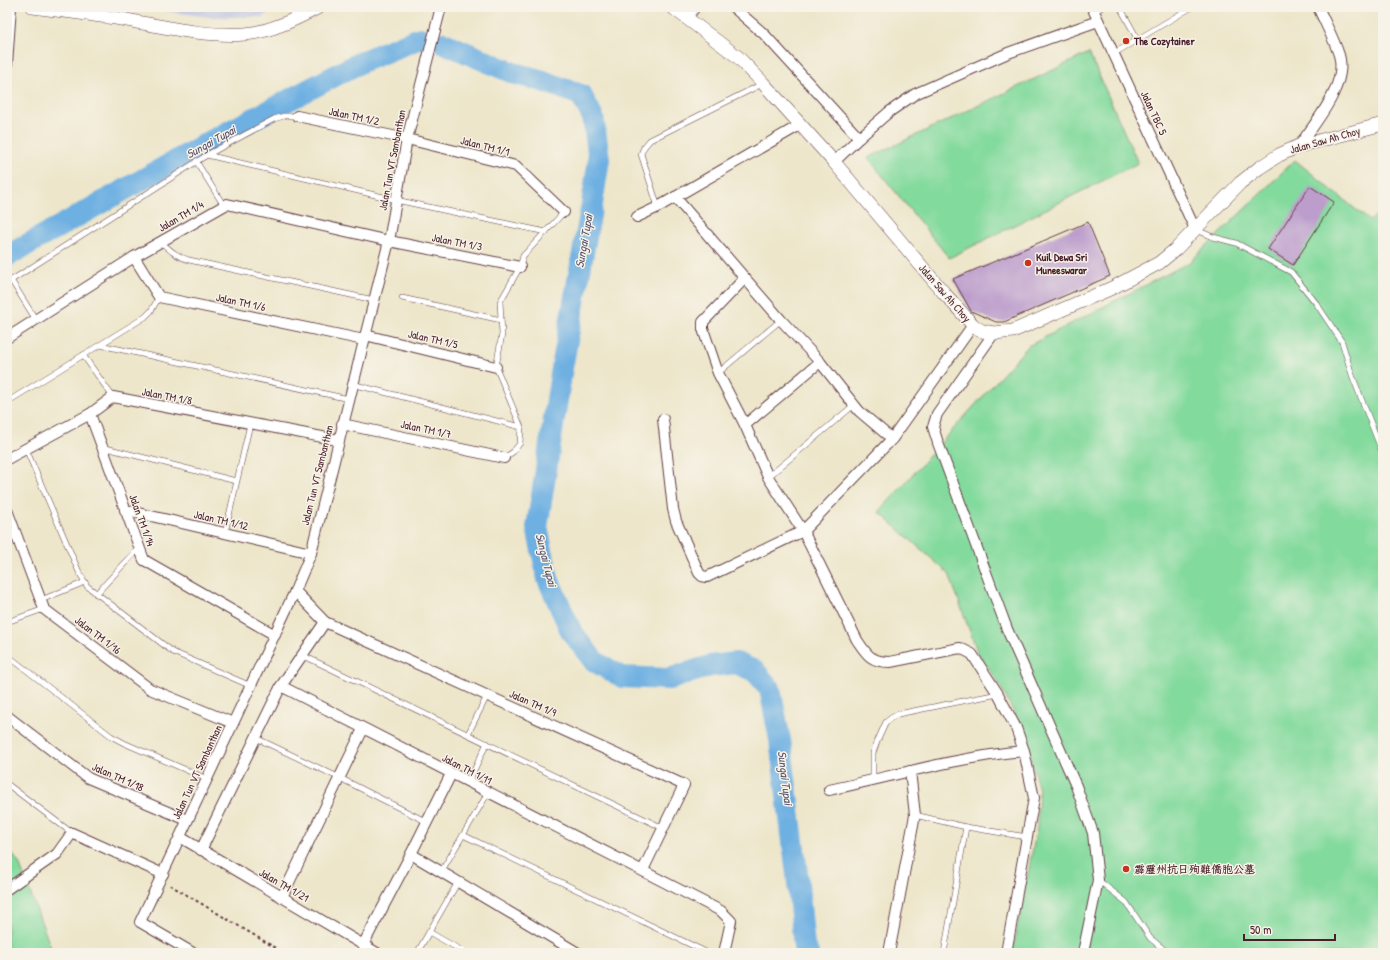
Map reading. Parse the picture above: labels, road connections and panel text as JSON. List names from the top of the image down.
{
  "streets": {
    "street": [
      "Jalan TBC 5",
      "Jalan TM 1/2",
      "Jalan Saw Ah Choy",
      "Jalan TM 1/1",
      "Jalan Tun VT Sambanthan",
      "Jalan TM 1/4",
      "Jalan TM 1/3",
      "Jalan TM 1/6",
      "Jalan TM 1/5",
      "Jalan TM 1/8",
      "Jalan TM 1/7",
      "Jalan TM 1/14",
      "Jalan TM 1/12",
      "Jalan TM 1/16",
      "Jalan TM 1/9",
      "Jalan TM 1/11",
      "Jalan TM 1/18",
      "Jalan TM 1/21"
    ]
  },
  "crossings": [
    ["Jalan TBC 5", "Jalan Saw Ah Choy"],
    ["Jalan TM 1/2", "Jalan TM 1/1"],
    ["Jalan TM 1/2", "Jalan Tun VT Sambanthan"],
    ["Jalan TM 1/1", "Jalan Tun VT Sambanthan"],
    ["Jalan Tun VT Sambanthan", "Jalan TM 1/3"],
    ["Jalan Tun VT Sambanthan", "Jalan TM 1/6"],
    ["Jalan Tun VT Sambanthan", "Jalan TM 1/5"],
    ["Jalan Tun VT Sambanthan", "Jalan TM 1/8"],
    ["Jalan Tun VT Sambanthan", "Jalan TM 1/7"],
    ["Jalan Tun VT Sambanthan", "Jalan TM 1/14"],
    ["Jalan Tun VT Sambanthan", "Jalan TM 1/12"],
    ["Jalan Tun VT Sambanthan", "Jalan TM 1/16"],
    ["Jalan Tun VT Sambanthan", "Jalan TM 1/9"],
    ["Jalan Tun VT Sambanthan", "Jalan TM 1/18"],
    ["Jalan Tun VT Sambanthan", "Jalan TM 1/21"],
    ["Jalan TM 1/6", "Jalan TM 1/5"],
    ["Jalan TM 1/14", "Jalan TM 1/12"],
    ["Jalan TM 1/9", "Jalan TM 1/11"]
  ],
  "water": ["Sungai Tupai"],
  "places": ["The Cozytainer", "Kuil Dewa Sri Muneeswarar", "霹靂州抗日殉難僑胞公墓"],
  "scale_bar": "50 m"
}
